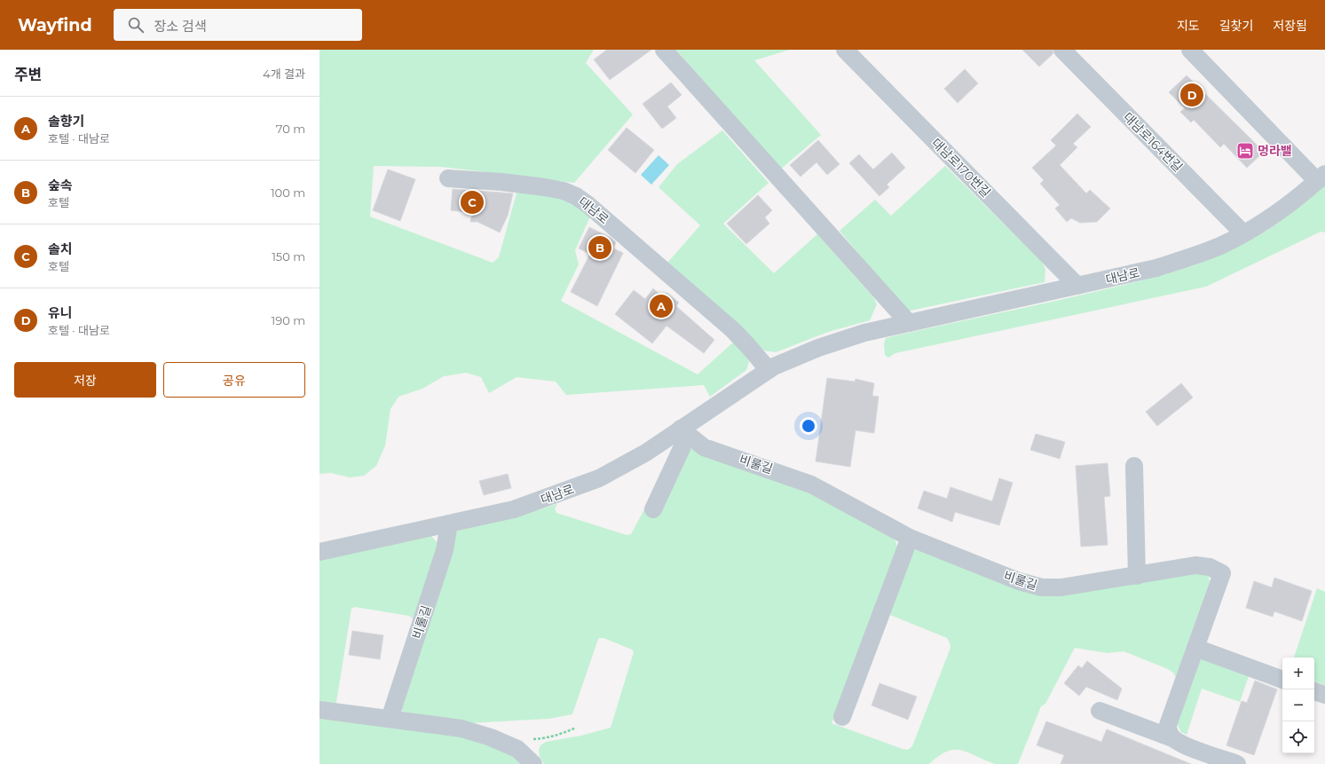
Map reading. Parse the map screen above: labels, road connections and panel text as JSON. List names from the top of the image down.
{
  "streets": {
    "street": [
      "대남로164번길",
      "대남로170번길",
      "대남로",
      "비룰길"
    ]
  },
  "crossings": [
    ["대남로164번길", "대남로"],
    ["대남로170번길", "대남로"],
    ["대남로", "비룰길"]
  ],
  "places": {
    "hotel": ["멍라밸"]
  },
  "page": {
    "header": "Wayfind",
    "search": "장소 검색",
    "nav": ["지도", "길찾기", "저장됨"],
    "heading": ["주변", "4개 결과"],
    "pins": [
      "D",
      "C",
      "B",
      "A"
    ],
    "list": [
      {
        "mark": "A",
        "name": "솔향기",
        "note": "호텔 · 대남로",
        "value": "70 m"
      },
      {
        "mark": "B",
        "name": "숲속",
        "note": "호텔",
        "value": "100 m"
      },
      {
        "mark": "C",
        "name": "솔치",
        "note": "호텔",
        "value": "150 m"
      },
      {
        "mark": "D",
        "name": "유니",
        "note": "호텔 · 대남로",
        "value": "190 m"
      }
    ],
    "buttons": ["저장", "공유"],
    "map_buttons": ["+", "−"]
  }
}
